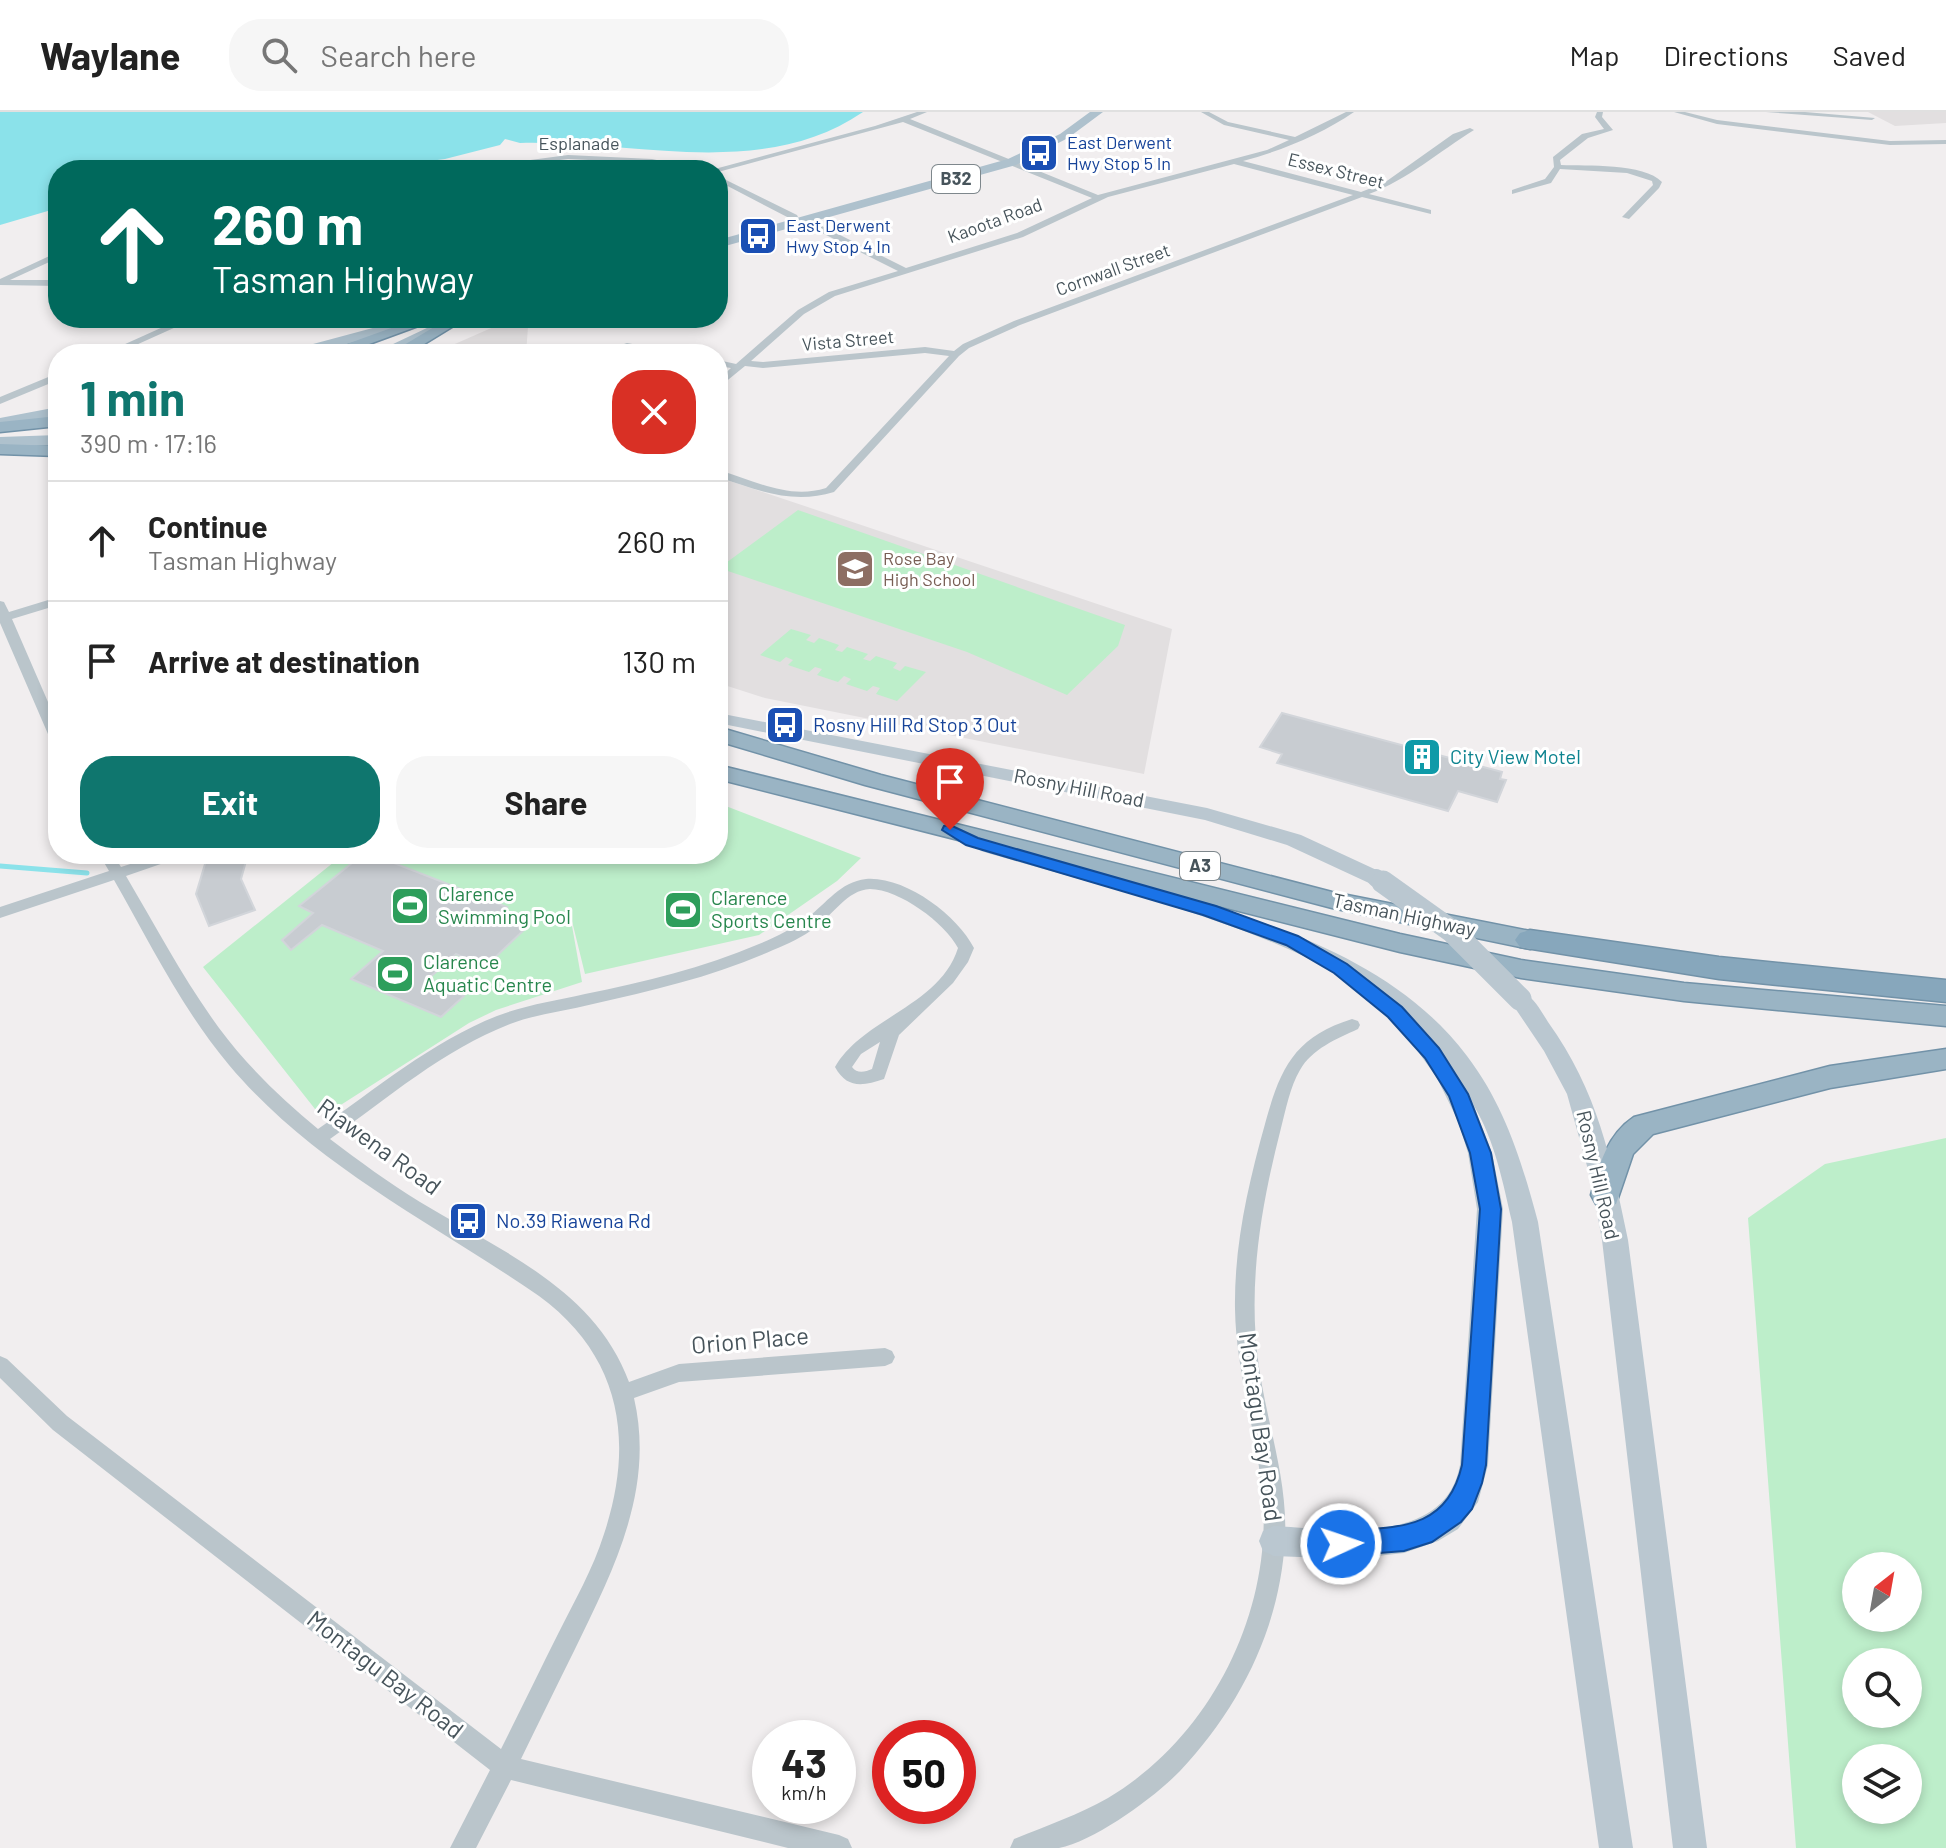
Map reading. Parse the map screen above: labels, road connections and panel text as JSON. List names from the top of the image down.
{
  "streets": {
    "highway": ["A3", "Tasman Highway"],
    "main road": ["B32", "Rosny Hill Road"],
    "street": [
      "Esplanade",
      "Essex Street",
      "Kaoota Road",
      "Cornwall Street",
      "Vista Street",
      "Riawena Road",
      "Orion Place",
      "Montagu Bay Road"
    ]
  },
  "crossings": [
    ["Essex Street", "Kaoota Road"],
    ["Essex Street", "Cornwall Street"],
    ["Kaoota Road", "Vista Street"],
    ["Cornwall Street", "Vista Street"],
    ["Riawena Road", "Orion Place"],
    ["Riawena Road", "Montagu Bay Road"]
  ],
  "places": {
    "bus stop": [
      "East Derwent Hwy Stop 5 In",
      "East Derwent Hwy Stop 4 In",
      "Rosny Hill Rd Stop 3 Out",
      "No.39 Riawena Rd"
    ],
    "school or university": ["Rose Bay High School"],
    "building": ["City View Motel"],
    "sports": ["Clarence Swimming Pool", "Clarence Sports Centre", "Clarence Aquatic Centre"]
  },
  "north": "top right",
  "page": {
    "header": "Waylane",
    "search": "Search here",
    "nav": ["Map", "Directions", "Saved"],
    "turn": ["260 m", "Tasman Highway"],
    "heading": ["1 min", "390 m · 17:16"],
    "list": [
      {
        "name": "Continue",
        "note": "Tasman Highway",
        "value": "260 m"
      },
      {
        "name": "Arrive at destination",
        "value": "130 m"
      }
    ],
    "buttons": ["Exit", "Share"],
    "speed": "43 km/h",
    "limit": "50"
  }
}
